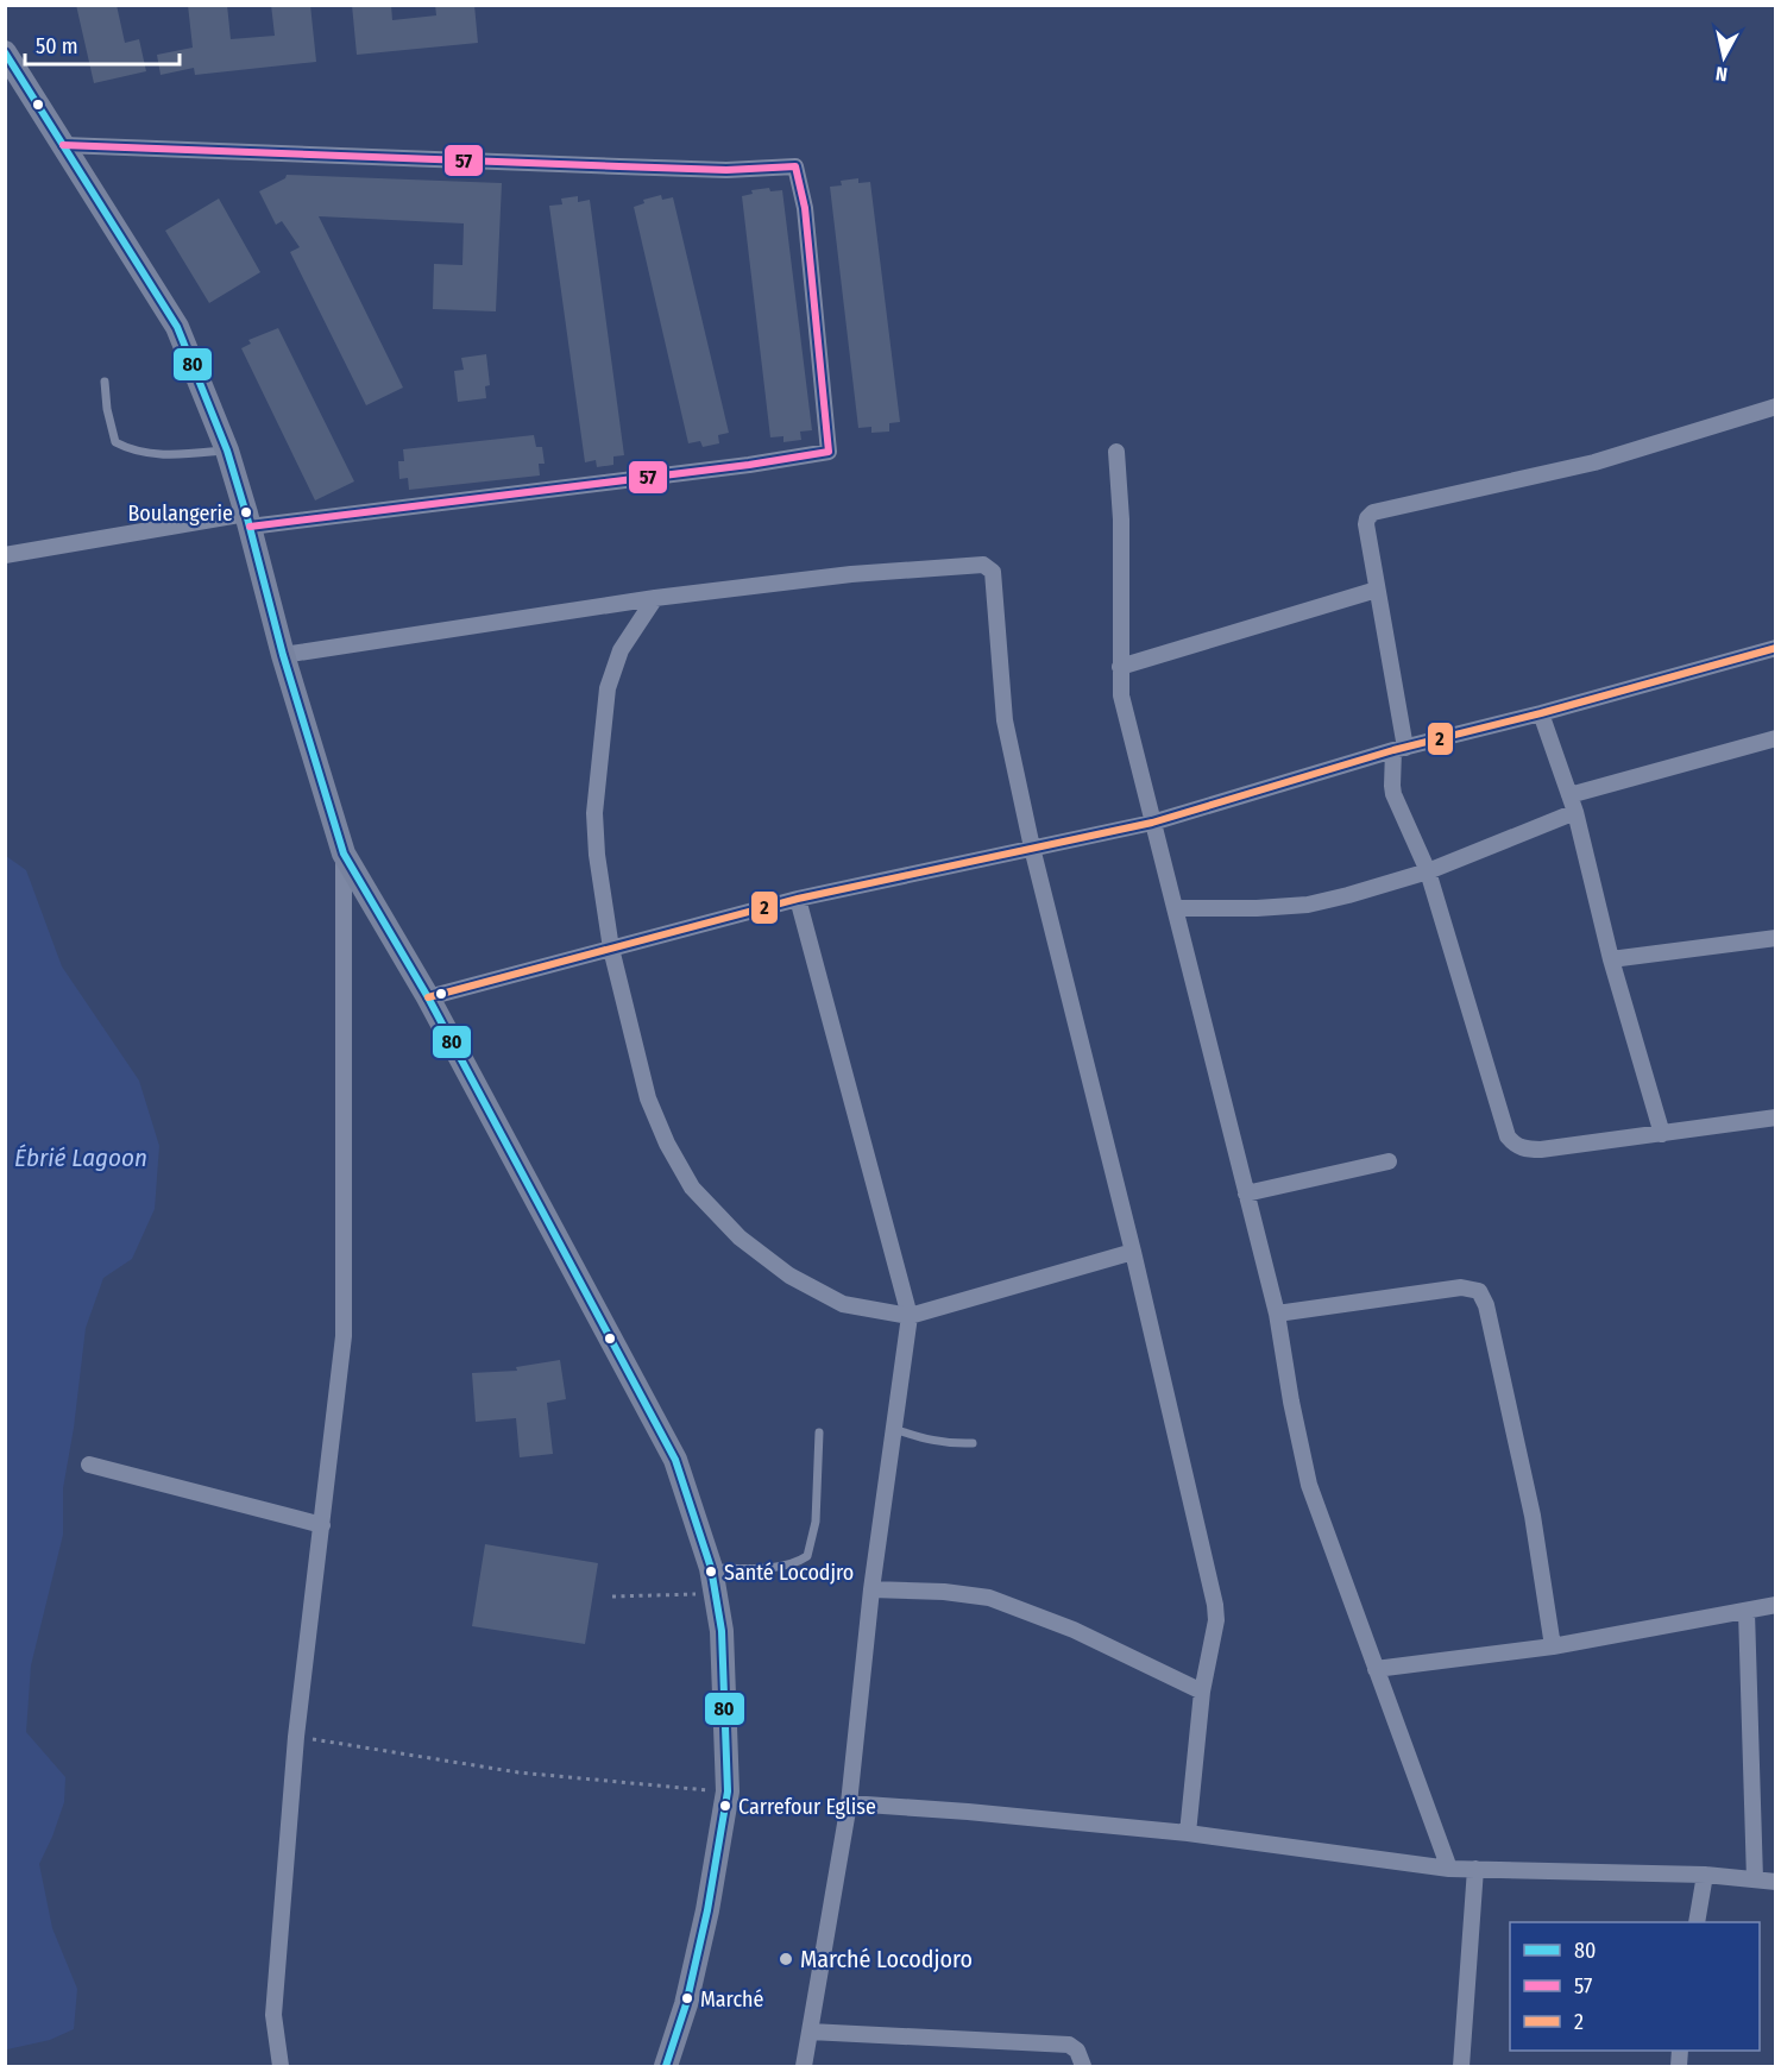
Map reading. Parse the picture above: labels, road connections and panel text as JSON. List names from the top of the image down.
{
  "water": ["Ébrié Lagoon"],
  "places": [
    "Boulangerie",
    "Santé Locodjro",
    "Carrefour Eglise",
    "Marché Locodjoro",
    "Marché"
  ],
  "lines": ["transit line 80", "transit line 57", "transit line 2"],
  "legend": ["80", "57", "2"],
  "scale_bar": "50 m",
  "north": "bottom"
}
